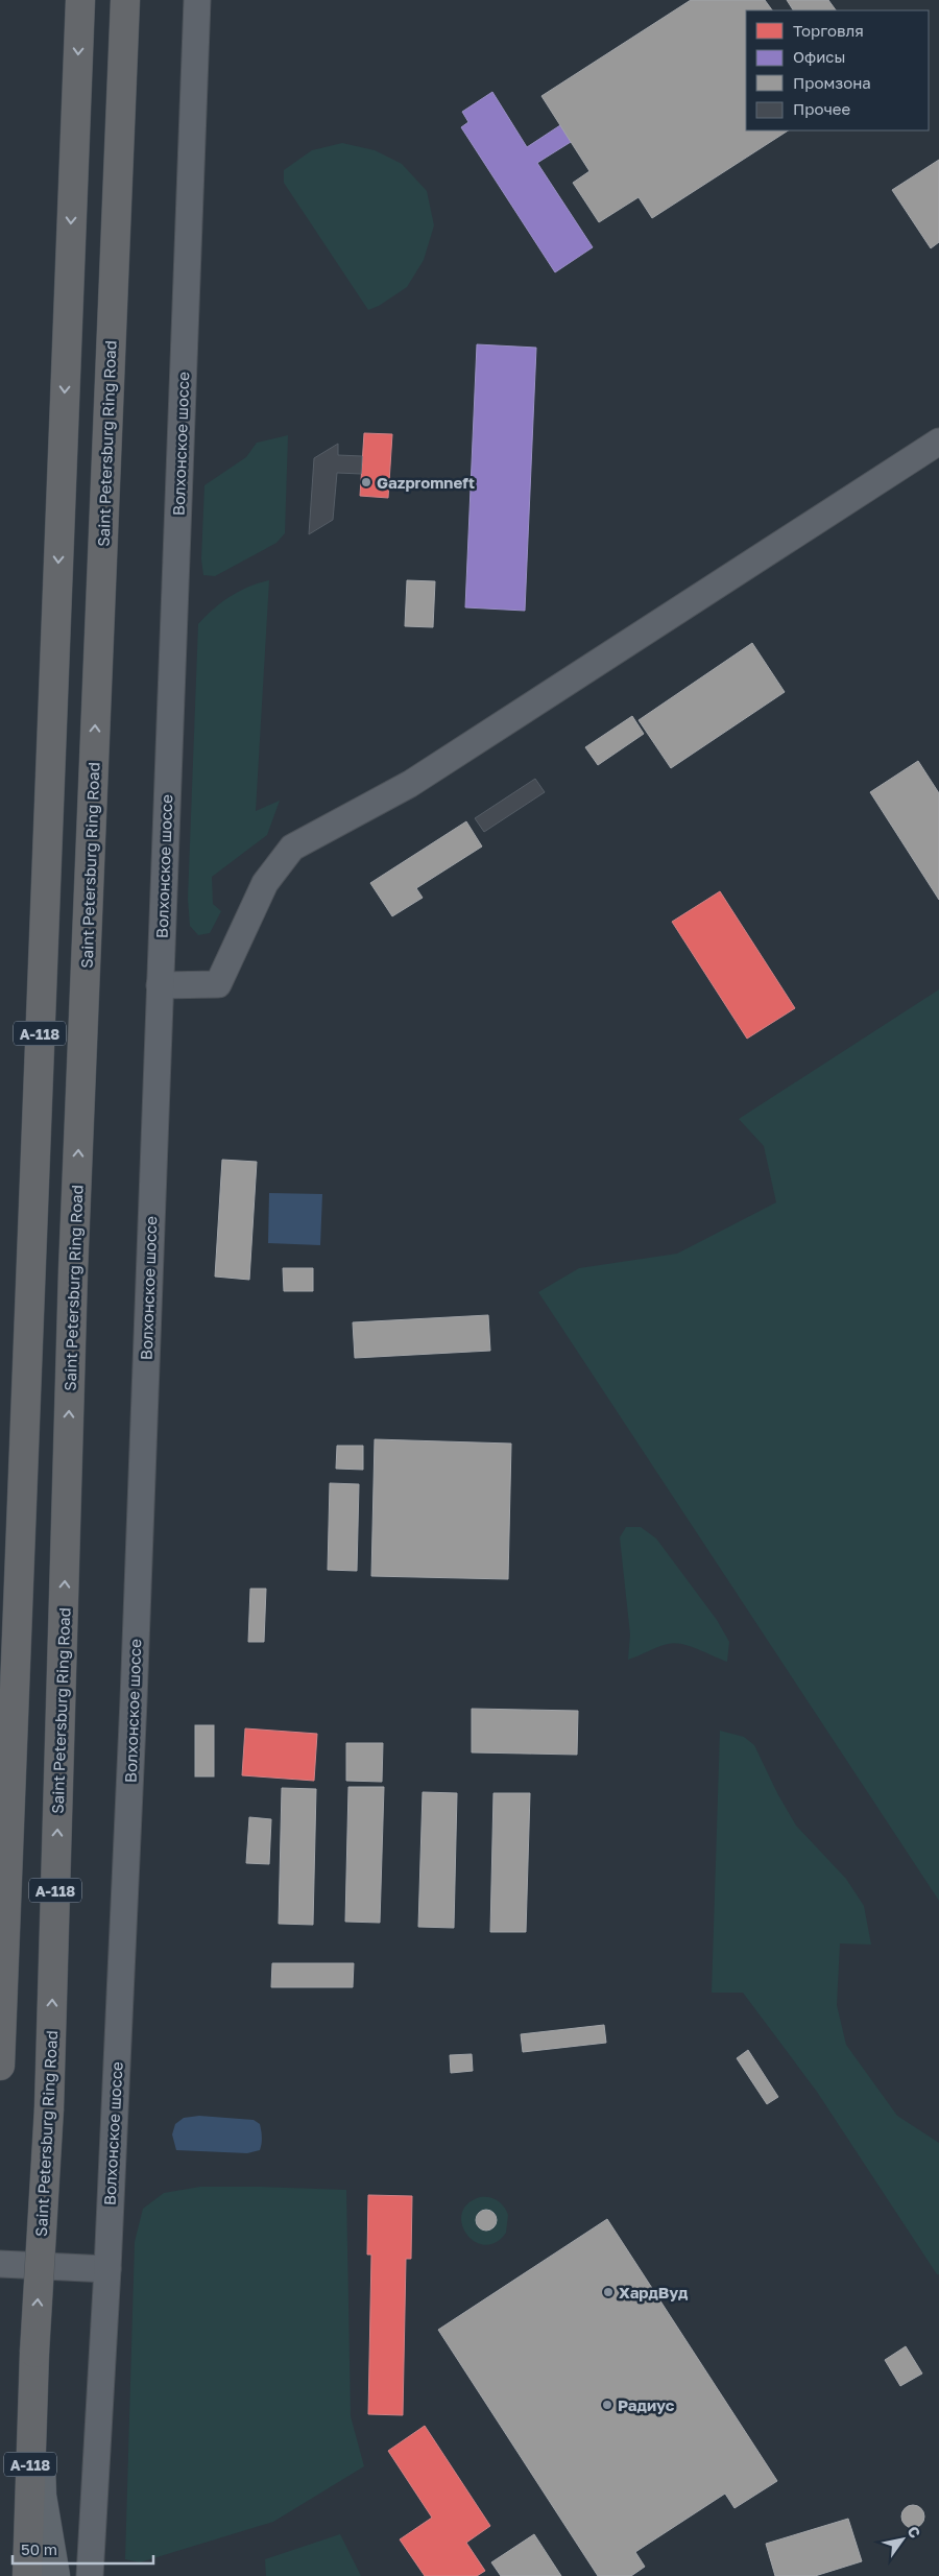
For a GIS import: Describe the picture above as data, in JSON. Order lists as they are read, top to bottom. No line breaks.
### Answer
{"streets":{"highway":["Saint Petersburg Ring Road","А-118"],"street":["Волхонское шоссе"]},"places":["Gazpromneft","ХардВуд","Радиус"],"legend":["Торговля","Офисы","Промзона","Прочее"],"scale_bar":"50 m","north":"top right"}
